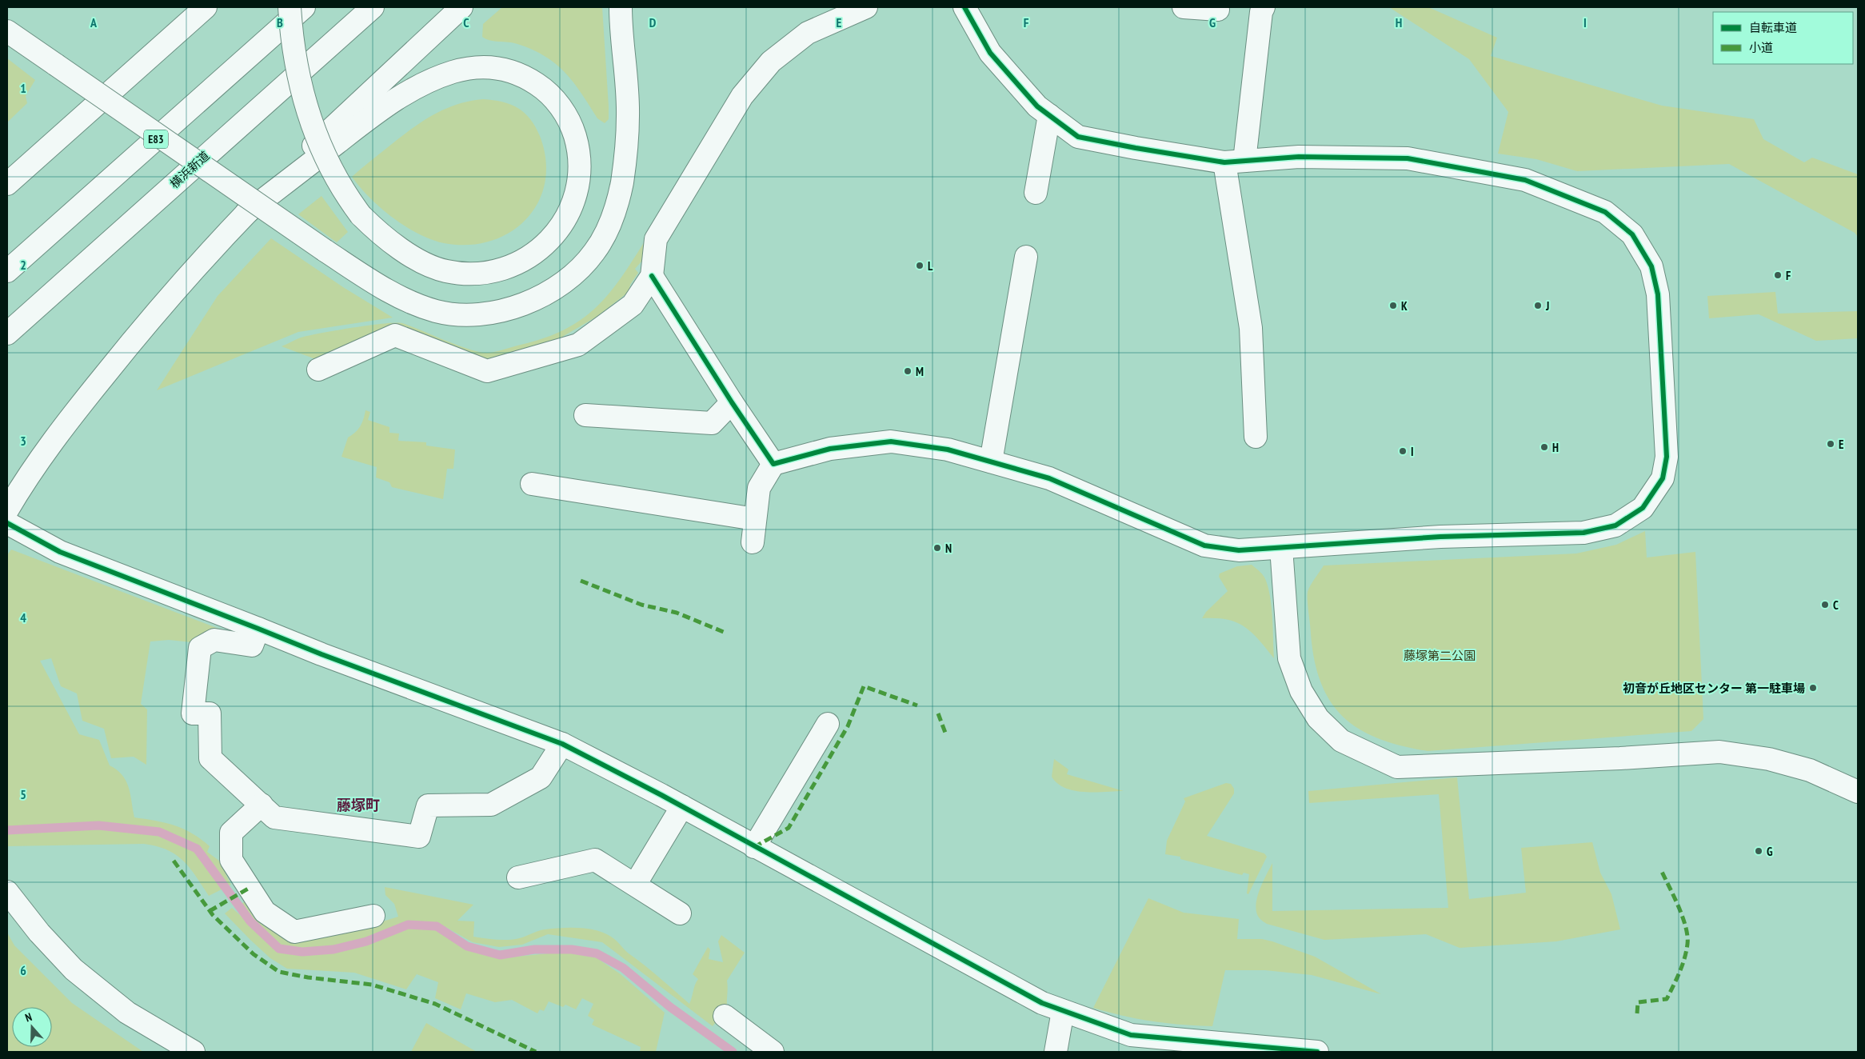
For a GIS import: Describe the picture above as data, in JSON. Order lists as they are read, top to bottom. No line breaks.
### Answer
{"streets":{"main road":["E83","横浜新道"]},"districts":["藤塚町"],"parks":["藤塚第二公園"],"places":["L","F","K","J","M","E","H","I","N","C","初音が丘地区センター 第一駐車場","G"],"legend":["自転車道","小道"],"north":"top","grid":{"columns":["A","B","C","D","E","F","G","H","I"],"rows":["1","2","3","4","5","6"]}}
